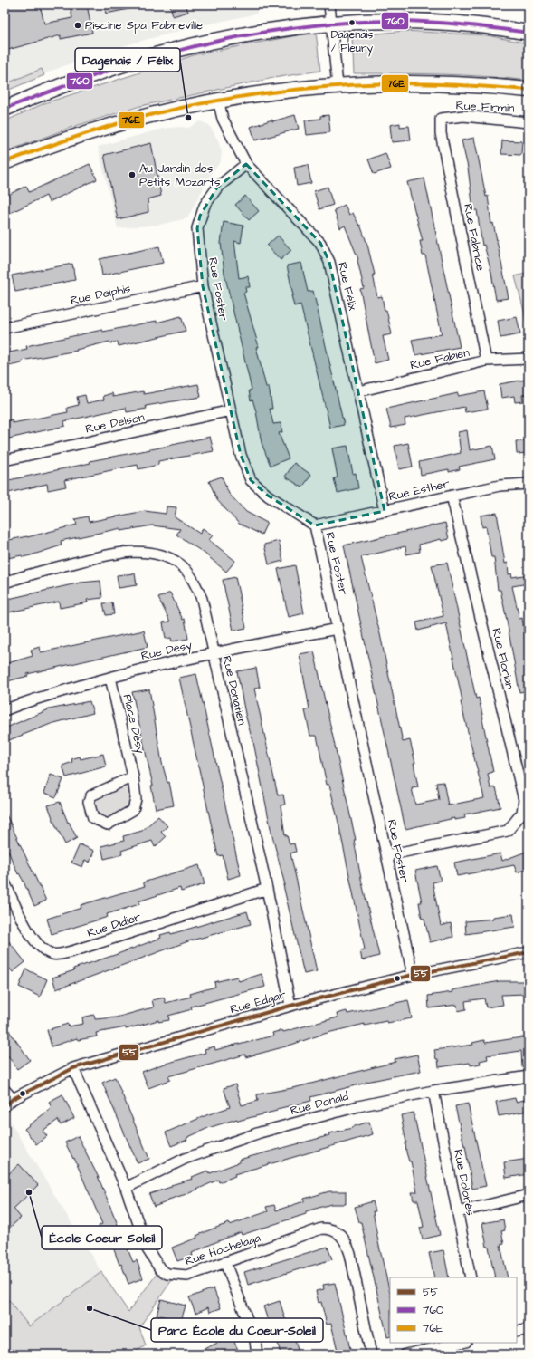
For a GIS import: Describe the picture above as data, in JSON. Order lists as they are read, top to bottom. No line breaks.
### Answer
{"streets":{"street":["Rue Firmin","Rue Fabrice","Rue Félix","Rue Foster","Rue Delphis","Rue Fabien","Rue Delson","Rue Esther","Rue Désy","Rue Florian","Rue Donatien","Place Désy","Rue Didier","Rue Edgar","Rue Donald","Rue Dolorès","Rue Hochelaga"]},"crossings":[["Rue Firmin","Rue Fabrice"],["Rue Fabrice","Rue Fabien"],["Rue Félix","Rue Foster"],["Rue Félix","Rue Fabien"],["Rue Félix","Rue Esther"],["Rue Foster","Rue Delphis"],["Rue Foster","Rue Delson"],["Rue Foster","Rue Esther"],["Rue Foster","Rue Désy"],["Rue Foster","Rue Florian"],["Rue Foster","Rue Edgar"],["Rue Esther","Rue Florian"],["Rue Désy","Rue Donatien"],["Rue Désy","Place Désy"],["Rue Donatien","Rue Didier"],["Rue Donatien","Rue Edgar"],["Rue Edgar","Rue Hochelaga"],["Rue Donald","Rue Dolorès"],["Rue Donald","Rue Hochelaga"]],"places":["Dagenais / Fleury","Piscine Spa Fabreville","Dagenais / Félix","Au Jardin des Petits Mozarts","École Coeur Soleil","Parc École du Coeur-Soleil"],"lines":["transit line 76O","transit line 76E","transit line 55"],"legend":["55","76O","76E"]}
